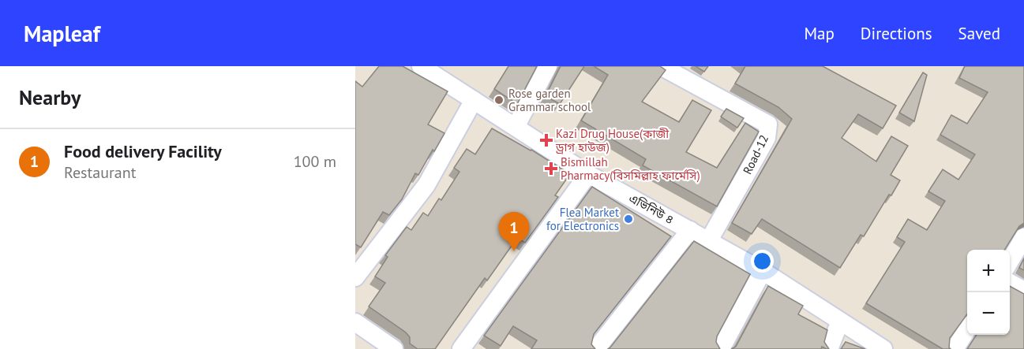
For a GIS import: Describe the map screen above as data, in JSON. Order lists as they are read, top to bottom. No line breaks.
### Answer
{"streets":{"street":["Road-12","এভিনিউ ৪"]},"crossings":[["Road-12","এভিনিউ ৪"]],"places":{"other":["Rose garden Grammar school","Flea Market for Electronics"],"health":["Kazi Drug House(কাজী ড্রাগ হাউজ)","Bismillah Pharmacy(বিসমিল্লাহ ফার্মেসি)"]},"page":{"header":"Mapleaf","nav":["Map","Directions","Saved"],"heading":"Nearby","list":[{"mark":"1","name":"Food delivery Facility","note":"Restaurant","value":"100 m"}],"pins":"1","map_buttons":["+","−"]}}
